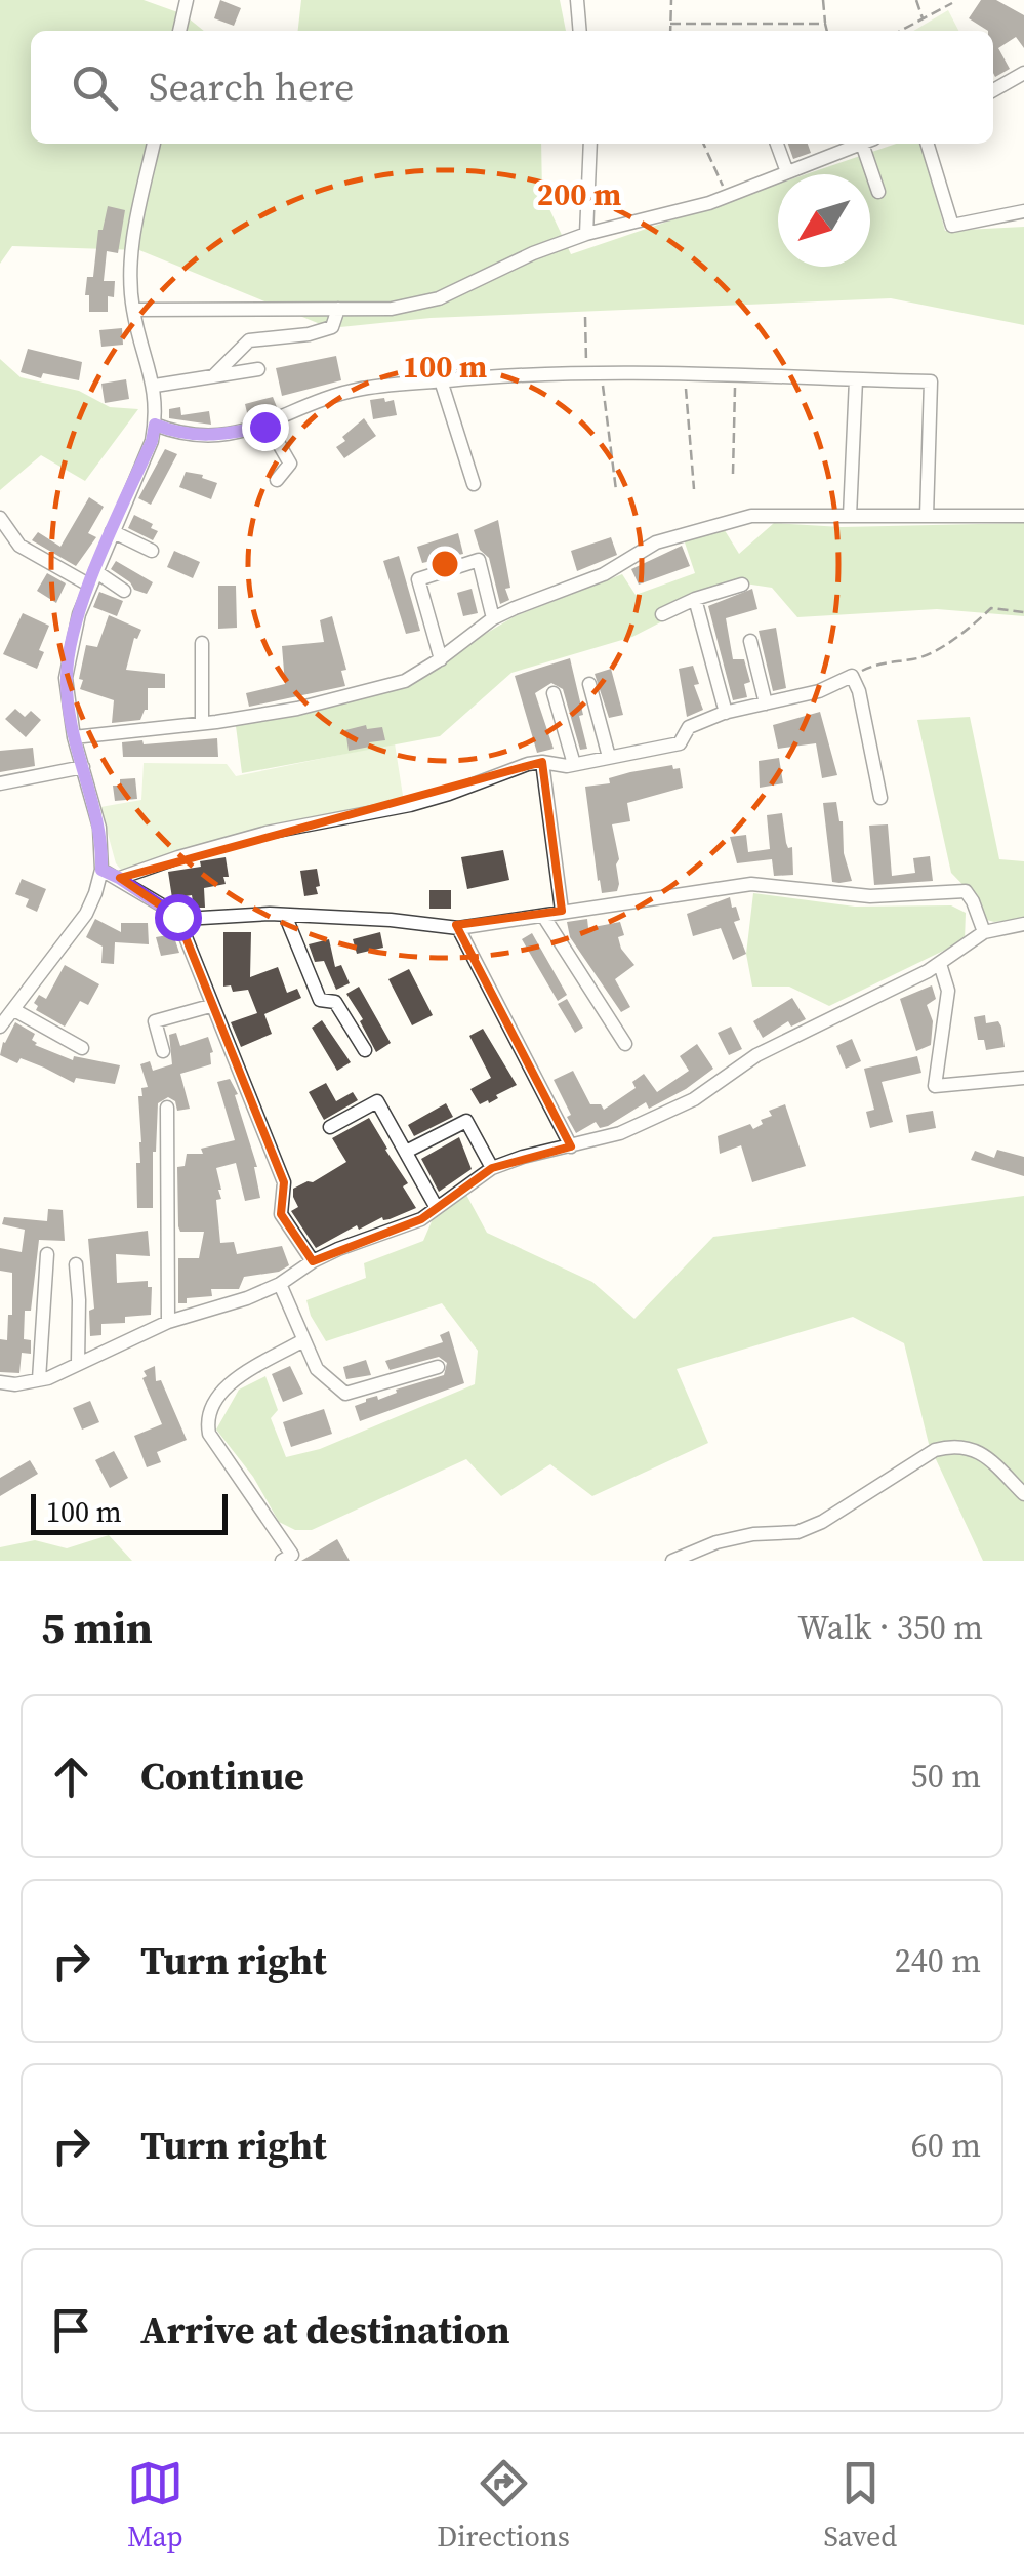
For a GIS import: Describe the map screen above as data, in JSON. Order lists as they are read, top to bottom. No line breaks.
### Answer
{"scale_bar":"100 m","north":"bottom left","page":{"search":"Search here","scale":"100 m","heading":["5 min","Walk · 350 m"],"list":[["Continue","50 m"],["Turn right","240 m"],["Turn right","60 m"],"Arrive at destination"],"nav":["Map","Directions","Saved"]},"rings":["200 m","100 m"]}
